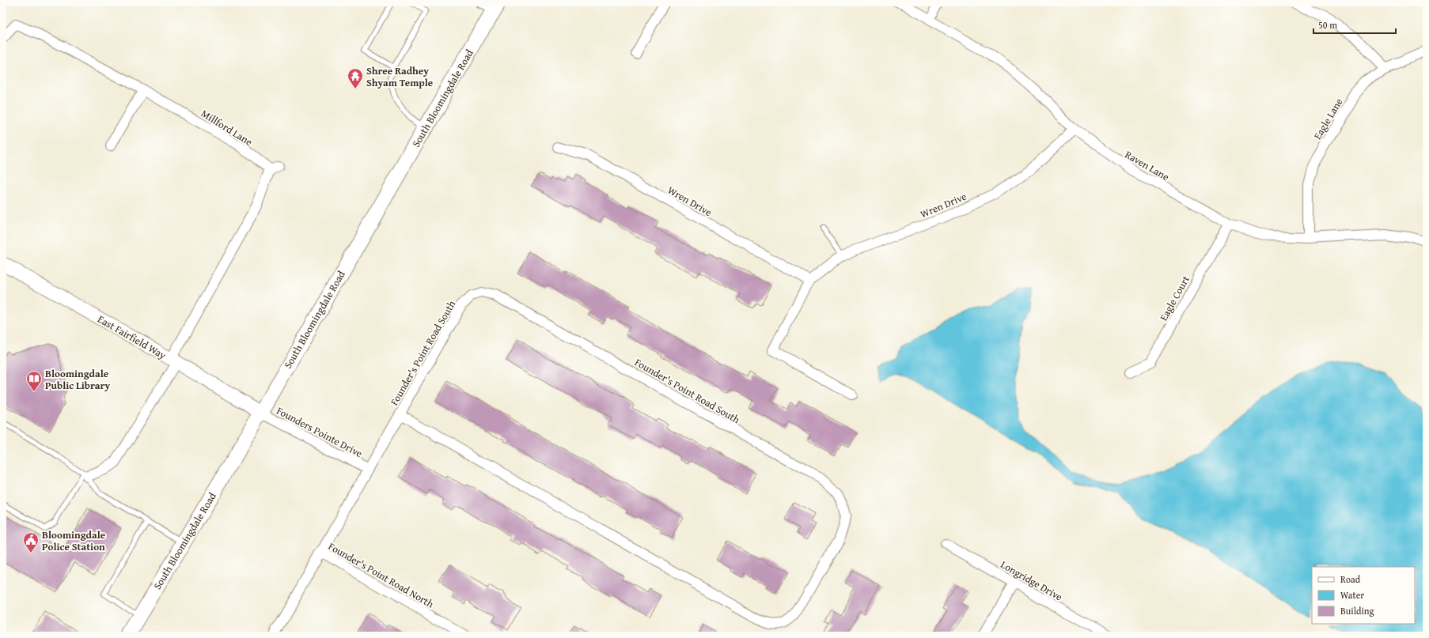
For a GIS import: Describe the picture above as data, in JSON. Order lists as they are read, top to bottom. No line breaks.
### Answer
{"streets":{"main road":["South Bloomingdale Road"],"street":["Eagle Lane","Millford Lane","Raven Lane","Wren Drive","Eagle Court","East Fairfield Way","Founder's Point Road South","Founders Pointe Drive","Founder's Point Road North","Longridge Drive"]},"crossings":[["South Bloomingdale Road","East Fairfield Way"],["South Bloomingdale Road","Founders Pointe Drive"],["Eagle Lane","Raven Lane"],["Millford Lane","East Fairfield Way"],["Raven Lane","Wren Drive"],["Raven Lane","Eagle Court"],["East Fairfield Way","Founders Pointe Drive"],["Founder's Point Road South","Founders Pointe Drive"],["Founders Pointe Drive","Founder's Point Road North"]],"places":{"temple":["Shree Radhey Shyam Temple"],"library":["Bloomingdale Public Library"],"public building":["Bloomingdale Police Station"]},"legend":["Road","Water","Building"],"scale_bar":"50 m"}
